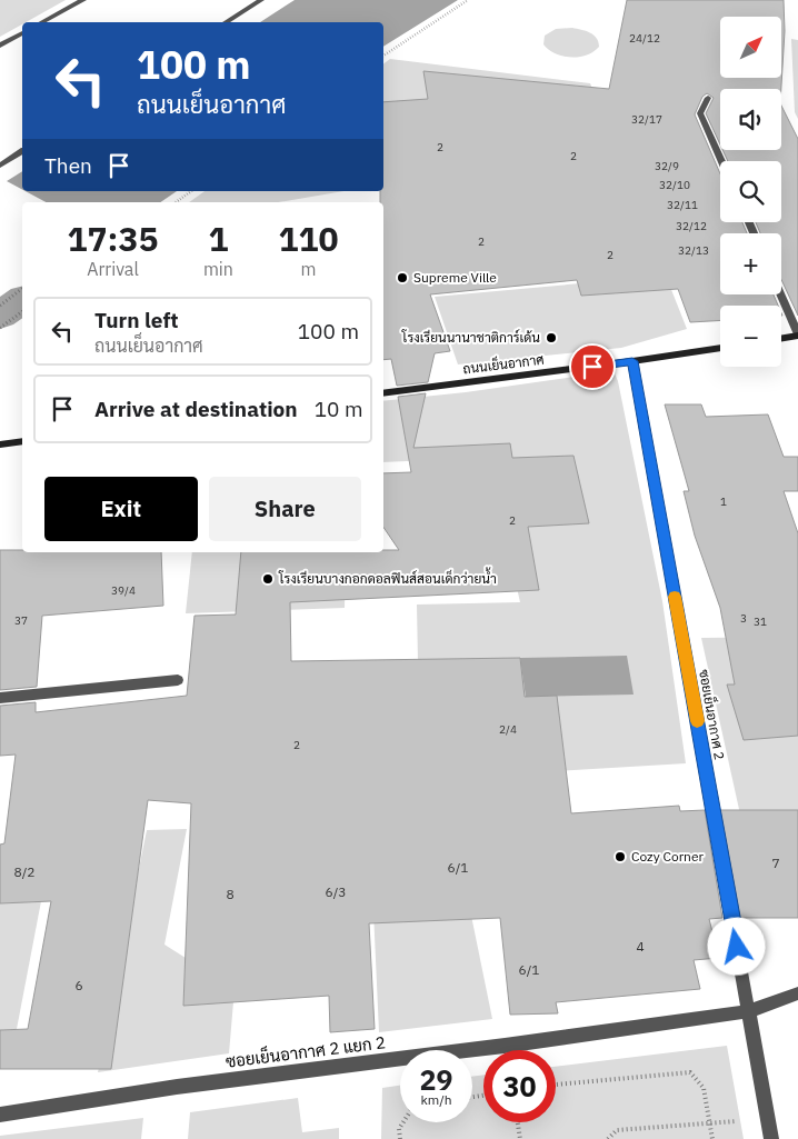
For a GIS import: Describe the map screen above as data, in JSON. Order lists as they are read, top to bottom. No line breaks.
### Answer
{"streets":{"street":["ถนนเย็นอากาศ","ซอยเย็นอากาศ 2","ซอยเย็นอากาศ 2 แยก 2"]},"crossings":[["ถนนเย็นอากาศ","ซอยเย็นอากาศ 2"],["ซอยเย็นอากาศ 2","ซอยเย็นอากาศ 2 แยก 2"]],"places":["Supreme Ville","โรงเรียนนานาชาติการ์เด้น","โรงเรียนบางกอกดอลฟินส์สอนเด็กว่ายน้ำ","Cozy Corner"],"house_numbers":["24/12","32/17","2","2","32/9","32/10","32/11","32/12","2","32/13","2","1","2","39/4","3","37","31","2/4","2","7","6/1","8/2","6/3","8","4","6/1","6"],"north":"top right","page":{"map_buttons":["+","−"],"turn":["100 m","ถนนเย็นอากาศ"],"then":"Then","eta":["17:35","Arrival","1","min","110","m"],"list":[{"name":"Turn left","note":"ถนนเย็นอากาศ","value":"100 m"},{"name":"Arrive at destination","value":"10 m"}],"buttons":["Exit","Share"],"speed":"29 km/h","limit":"30"}}
